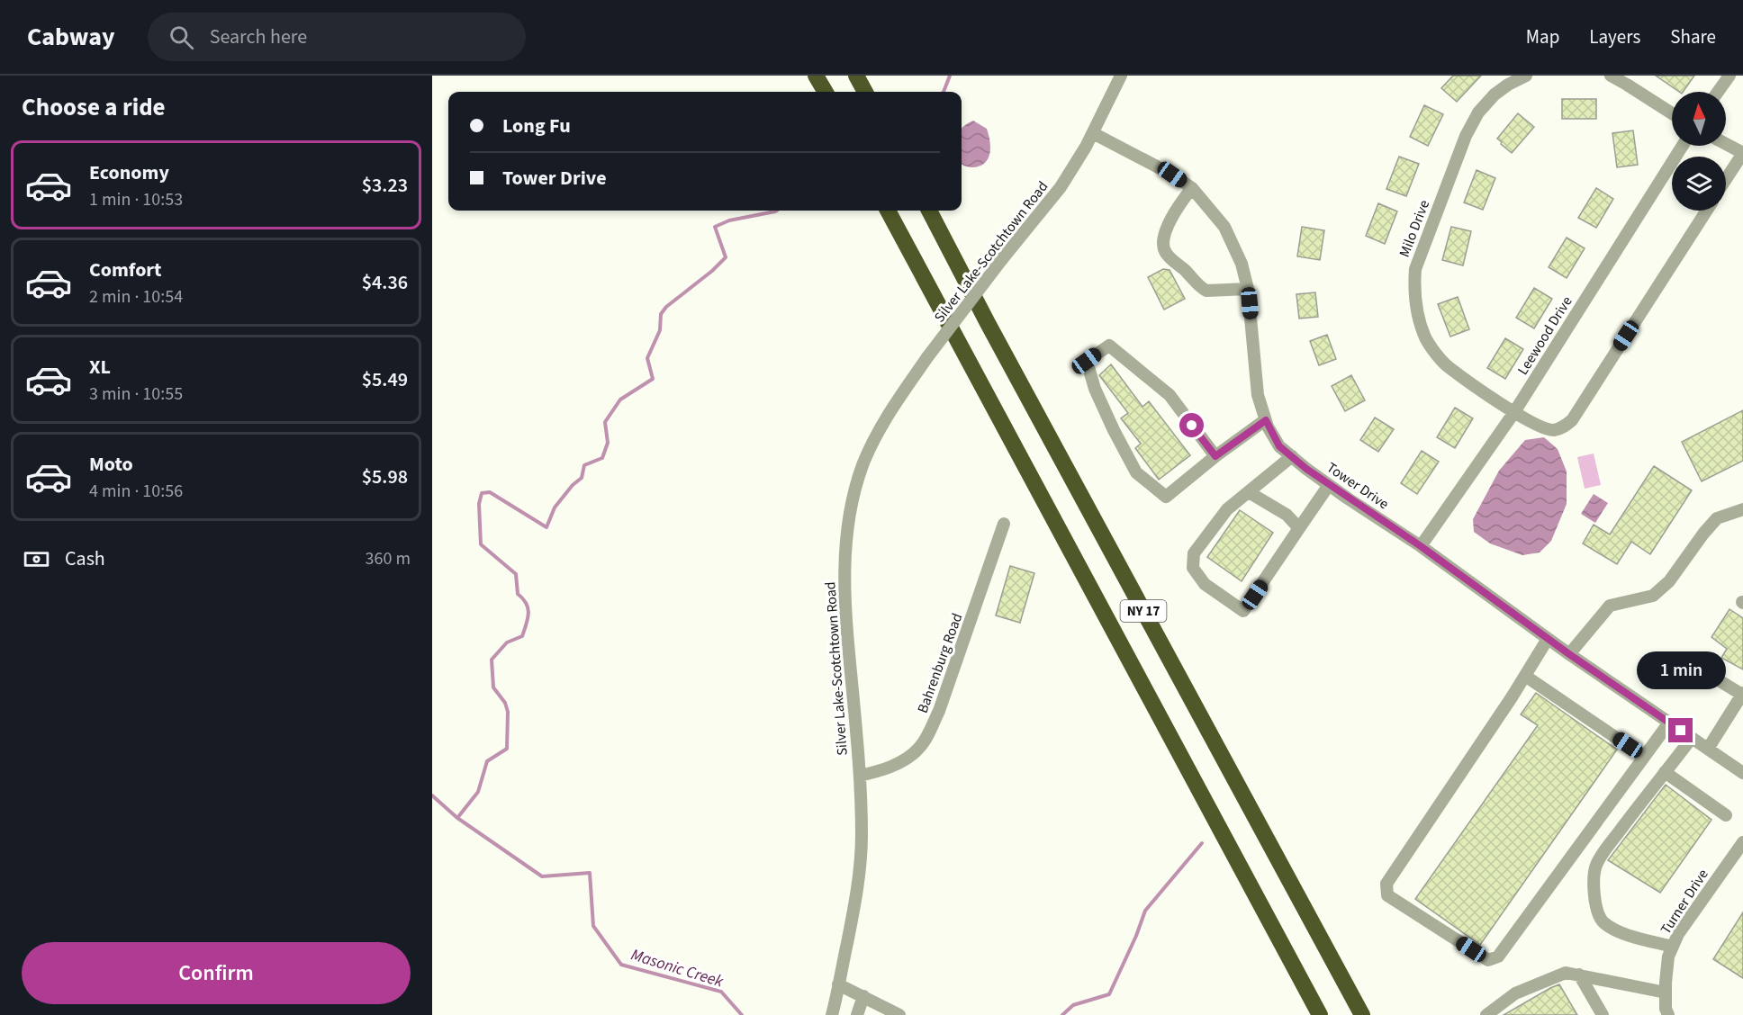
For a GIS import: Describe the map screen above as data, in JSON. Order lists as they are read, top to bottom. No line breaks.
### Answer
{"streets":{"highway":["NY 17"],"street":["Milo Drive","Silver Lake-Scotchtown Road","Leewood Drive","Tower Drive","Bahrenburg Road","Turner Drive"]},"crossings":[["Milo Drive","Leewood Drive"],["Silver Lake-Scotchtown Road","Tower Drive"],["Silver Lake-Scotchtown Road","Bahrenburg Road"],["Leewood Drive","Tower Drive"]],"water":["Masonic Creek"],"north":"top","page":{"header":"Cabway","search":"Search here","nav":["Map","Layers","Share"],"heading":"Choose a ride","banner":["Long Fu","Tower Drive"],"list":[{"name":"Economy","note":"1 min · 10:53","value":"$3.23"},{"name":"Comfort","note":"2 min · 10:54","value":"$4.36"},{"name":"XL","note":"3 min · 10:55","value":"$5.49"},{"name":"Moto","note":"4 min · 10:56","value":"$5.98"}],"pay":["Cash","360 m"],"bubble":"1 min","buttons":"Confirm"}}
